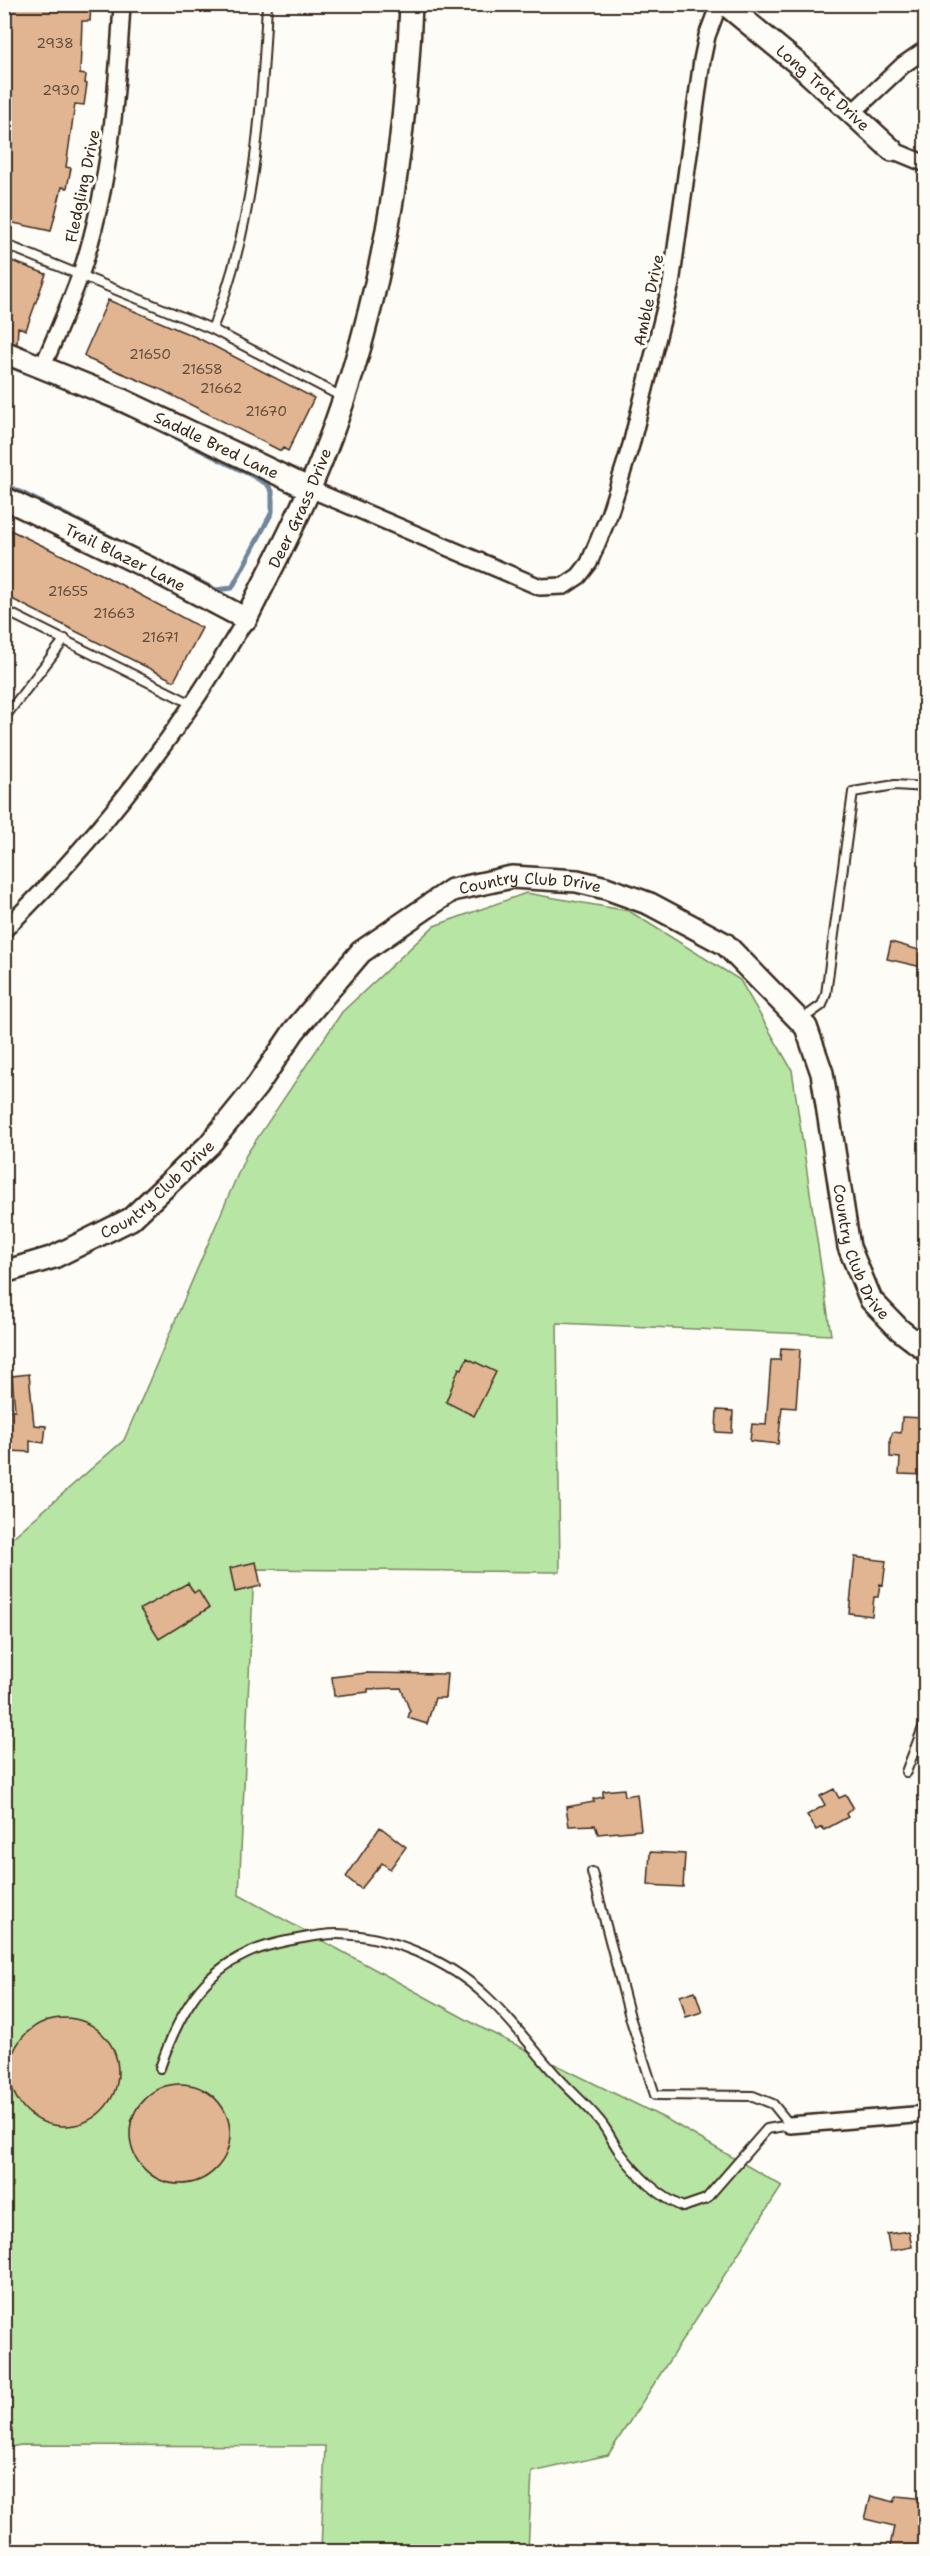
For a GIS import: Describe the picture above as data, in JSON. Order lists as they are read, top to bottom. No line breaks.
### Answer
{"streets":{"street":["Long Trot Drive","Fledgling Drive","Amble Drive","Saddle Bred Lane","Deer Grass Drive","Trail Blazer Lane","Country Club Drive"]},"crossings":[["Fledgling Drive","Saddle Bred Lane"],["Amble Drive","Saddle Bred Lane"],["Saddle Bred Lane","Deer Grass Drive"],["Deer Grass Drive","Trail Blazer Lane"]],"house_numbers":["2938","2930","21650","21658","21662","21670","21655","21663","21671"]}
